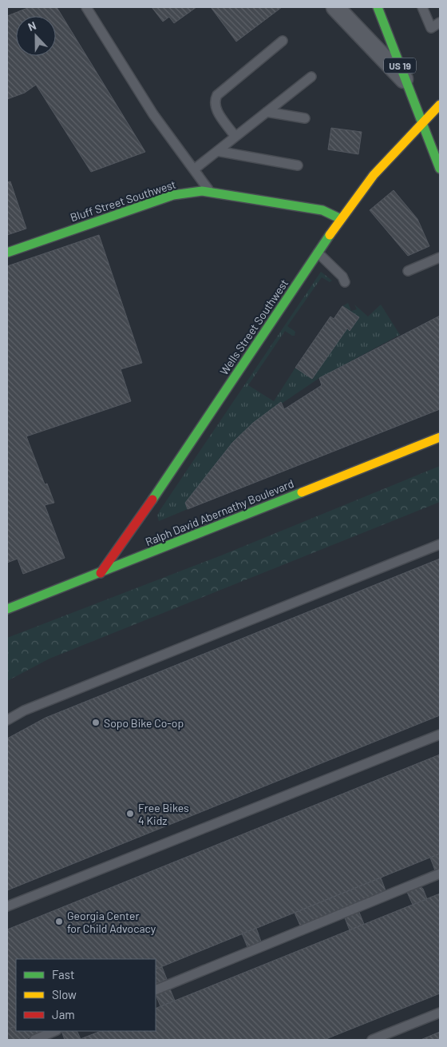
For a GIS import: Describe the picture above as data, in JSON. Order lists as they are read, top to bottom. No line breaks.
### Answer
{"streets":{"street":["US 19","Bluff Street Southwest","Wells Street Southwest","Ralph David Abernathy Boulevard"]},"crossings":[["US 19","Wells Street Southwest"],["Bluff Street Southwest","Wells Street Southwest"],["Wells Street Southwest","Ralph David Abernathy Boulevard"]],"places":["Sopo Bike Co-op","Free Bikes 4 Kidz","Georgia Center for Child Advocacy"],"legend":["Fast","Slow","Jam"],"north":"top"}
